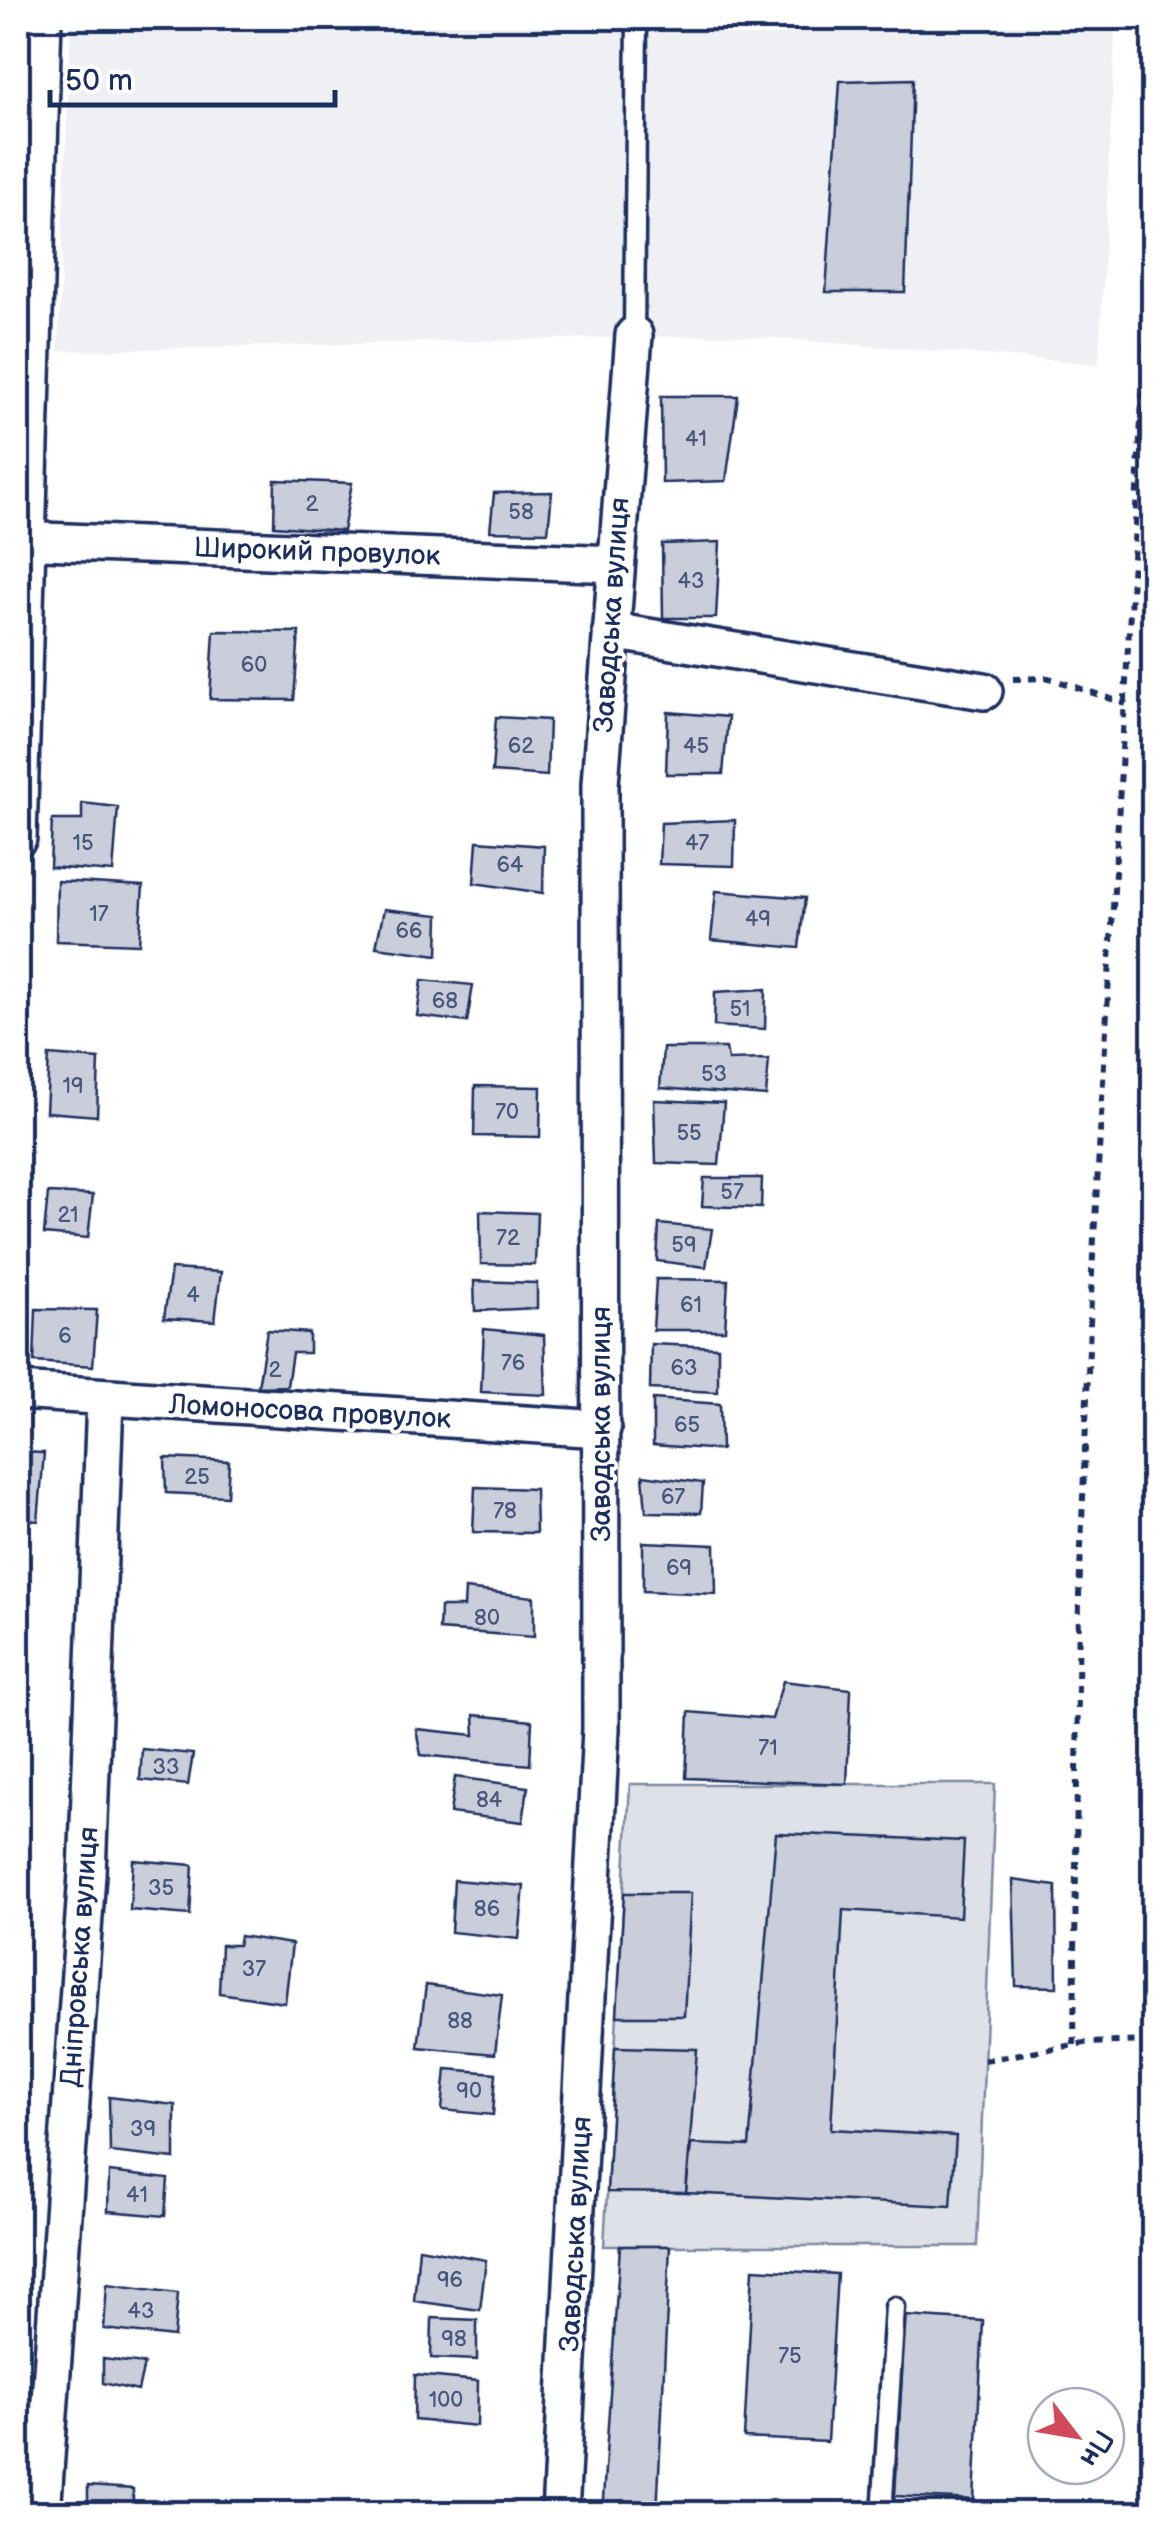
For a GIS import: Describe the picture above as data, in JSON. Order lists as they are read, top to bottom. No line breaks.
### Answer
{"streets":{"street":["Широкий провулок","Заводська вулиця","Ломоносова провулок","Дніпровська вулиця"]},"crossings":[["Широкий провулок","Заводська вулиця"],["Заводська вулиця","Ломоносова провулок"],["Ломоносова провулок","Дніпровська вулиця"]],"house_numbers":["41","2","58","43","60","62","45","15","47","64","17","49","66","68","51","53","19","70","55","57","21","72","59","4","61","6","76","63","2","65","25","67","78","69","80","71","33","84","35","86","37","88","90","39","41","96","43","98","75","100"],"scale_bar":"50 m","north":"bottom right"}
